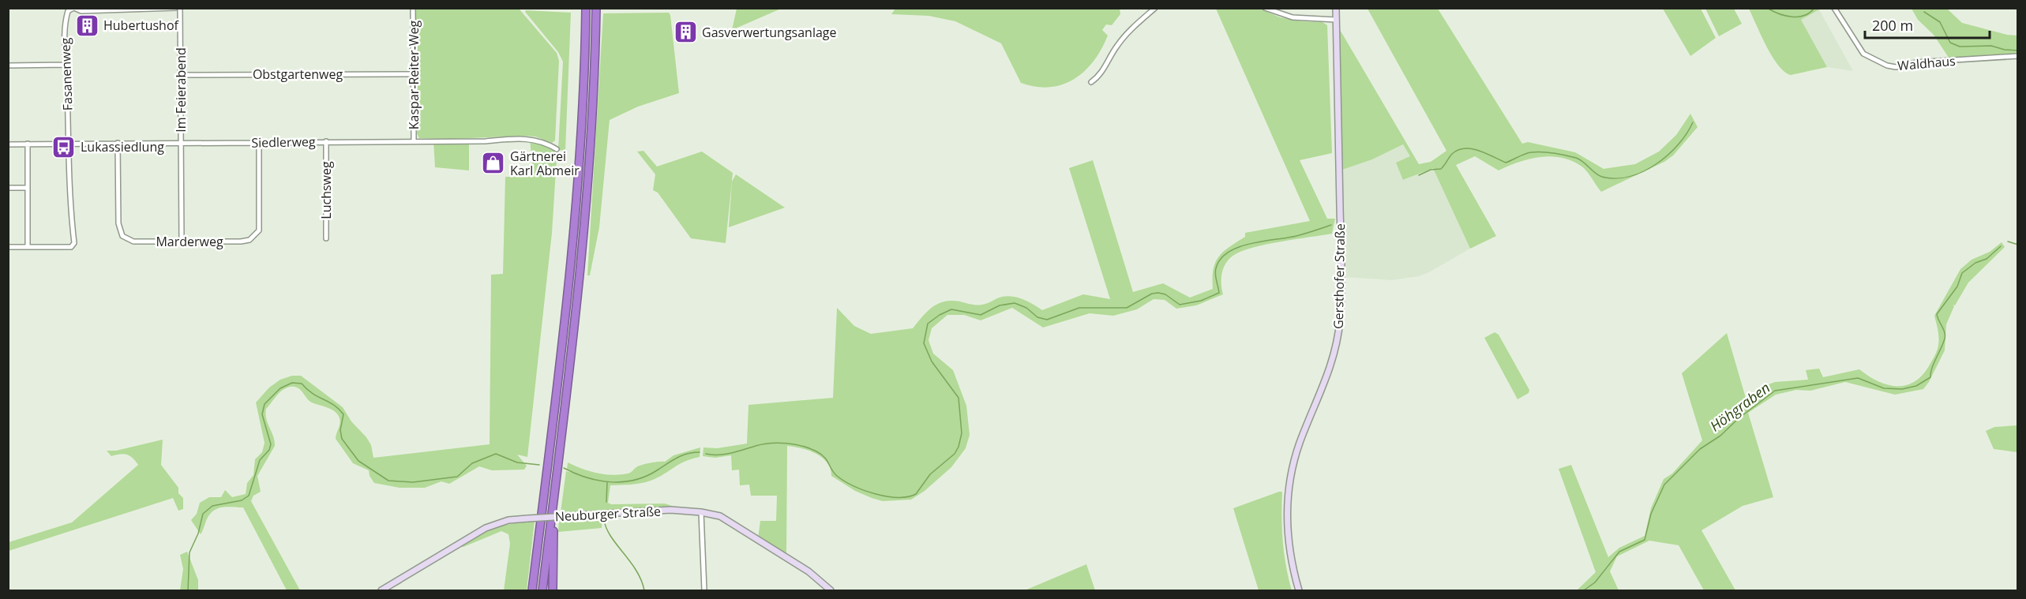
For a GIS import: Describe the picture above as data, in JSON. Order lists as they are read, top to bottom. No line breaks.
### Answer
{"streets":{"main road":["Gersthofer Straße","Neuburger Straße"],"street":["Waldhaus","Fasanenweg","Obstgartenweg","Kaspar-Reiter-Weg","Im Feierabend","Siedlerweg","Luchsweg","Marderweg"]},"crossings":[["Fasanenweg","Siedlerweg"],["Obstgartenweg","Kaspar-Reiter-Weg"],["Obstgartenweg","Im Feierabend"],["Kaspar-Reiter-Weg","Siedlerweg"],["Im Feierabend","Siedlerweg"],["Im Feierabend","Marderweg"],["Siedlerweg","Luchsweg"],["Siedlerweg","Marderweg"]],"water":["Höhgraben"],"places":{"building":["Hubertushof","Gasverwertungsanlage"],"bus stop":["Lukassiedlung"],"shop":["Gärtnerei Karl Abmeir"]},"scale_bar":"200 m"}
